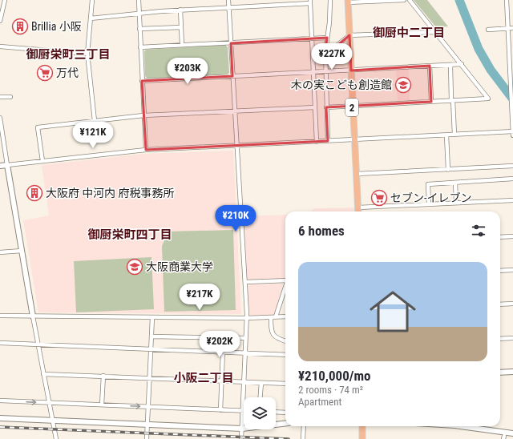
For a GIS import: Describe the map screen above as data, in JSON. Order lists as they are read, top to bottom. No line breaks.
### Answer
{"streets":{"main road":["2"]},"districts":["御厨中二丁目","御厨栄町三丁目","御厨栄町四丁目","小阪二丁目"],"places":{"building":["Brillia 小阪","大阪府 中河内 府税事務所"],"supermarket":["万代","セブン-イレブン"],"school or university":["木の実こども創造館","大阪商業大学"]},"page":{"price":["¥227K","¥203K","¥121K","¥210K","¥217K","¥202K"],"heading":"6 homes","list":[{"name":"¥210,000/mo","note":"2 rooms · 74 m² · Apartment"}]}}
